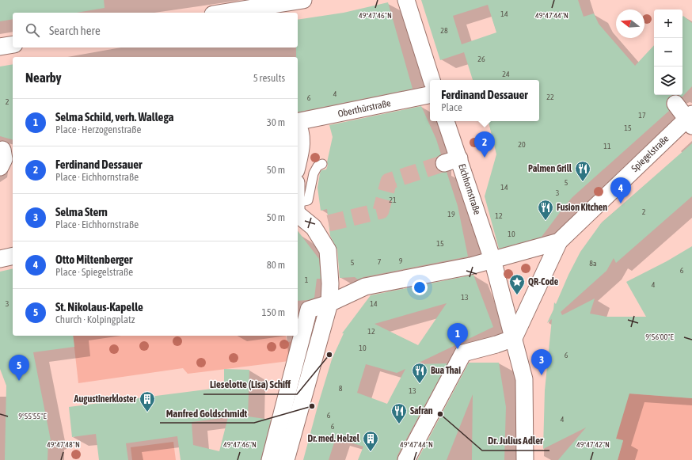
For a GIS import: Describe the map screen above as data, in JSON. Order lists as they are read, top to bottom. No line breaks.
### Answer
{"streets":{"street":["Oberthürstraße","Spiegelstraße","Eichhornstraße"]},"places":{"restaurant":["Palmen Grill","Fusion Kitchen","Bua Thai","Safran"],"place":["QR-Code"],"other":["Lieselotte (Lisa) Schiff","Manfred Goldschmidt","Dr. Julius Adler"],"building":["Augustinerkloster","Dr. med. Helzel"]},"house_numbers":["14","28","26","24","4","22","6","2","17","15","20","11","5","14","3","21","2","19","12","10","15","9","7","5","8a","6","1","4","13","3","14","12","10","6","8","13","6","4","6"],"north":"left","page":{"map_buttons":["+","−"],"search":"Search here","heading":["Nearby","5 results"],"popup":["Ferdinand Dessauer","Place"],"list":[{"mark":"1","name":"Selma Schild, verh. Wallega","note":"Place · Herzogenstraße","value":"30 m"},{"mark":"2","name":"Ferdinand Dessauer","note":"Place · Eichhornstraße","value":"50 m"},{"mark":"3","name":"Selma Stern","note":"Place · Eichhornstraße","value":"50 m"},{"mark":"4","name":"Otto Miltenberger","note":"Place · Spiegelstraße","value":"80 m"},{"mark":"5","name":"St. Nikolaus-Kapelle","note":"Church · Kolpingplatz","value":"150 m"}],"pins":["2","4","1","3","5"]},"coordinates":["49°47'46\"N","49°47'44\"N","9°56'00\"E","9°55'55\"E","49°47'48\"N","49°47'42\"N"]}
